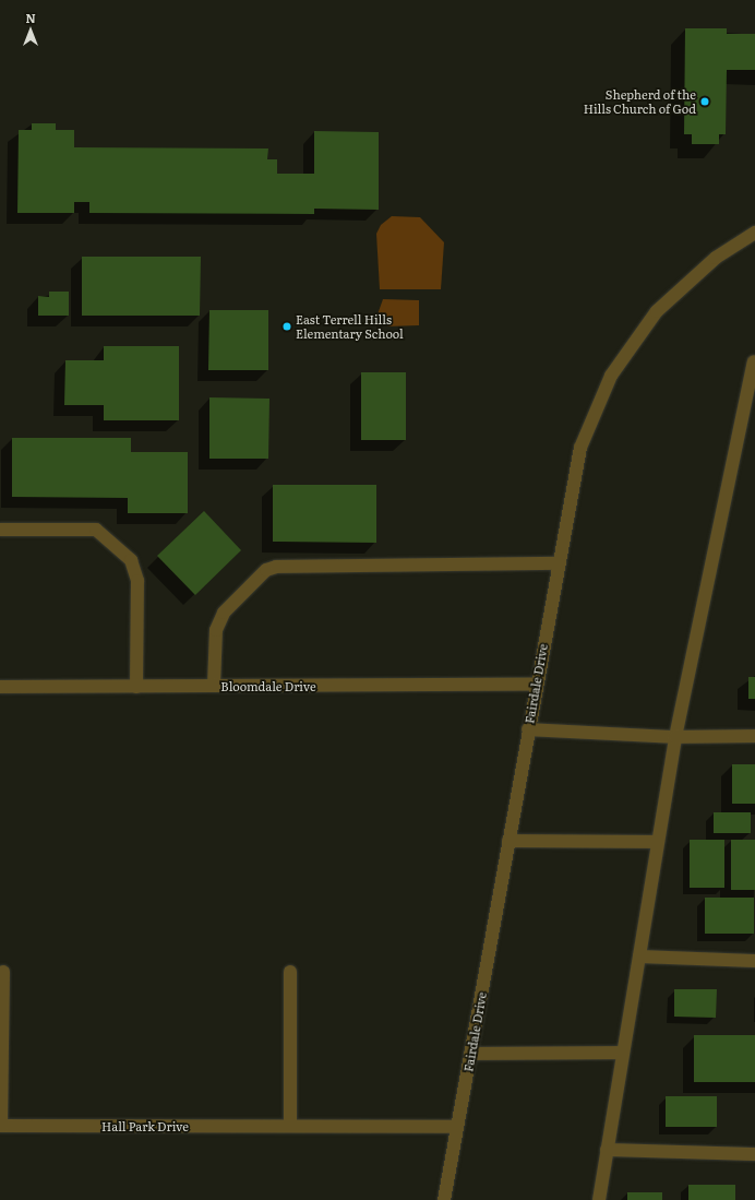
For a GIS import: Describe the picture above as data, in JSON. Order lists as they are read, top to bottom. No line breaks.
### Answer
{"streets":{"street":["Fairdale Drive","Bloomdale Drive","Hall Park Drive"]},"crossings":[["Fairdale Drive","Bloomdale Drive"],["Fairdale Drive","Hall Park Drive"]],"places":["Shepherd of the Hills Church of God","East Terrell Hills Elementary School"],"north":"top"}
